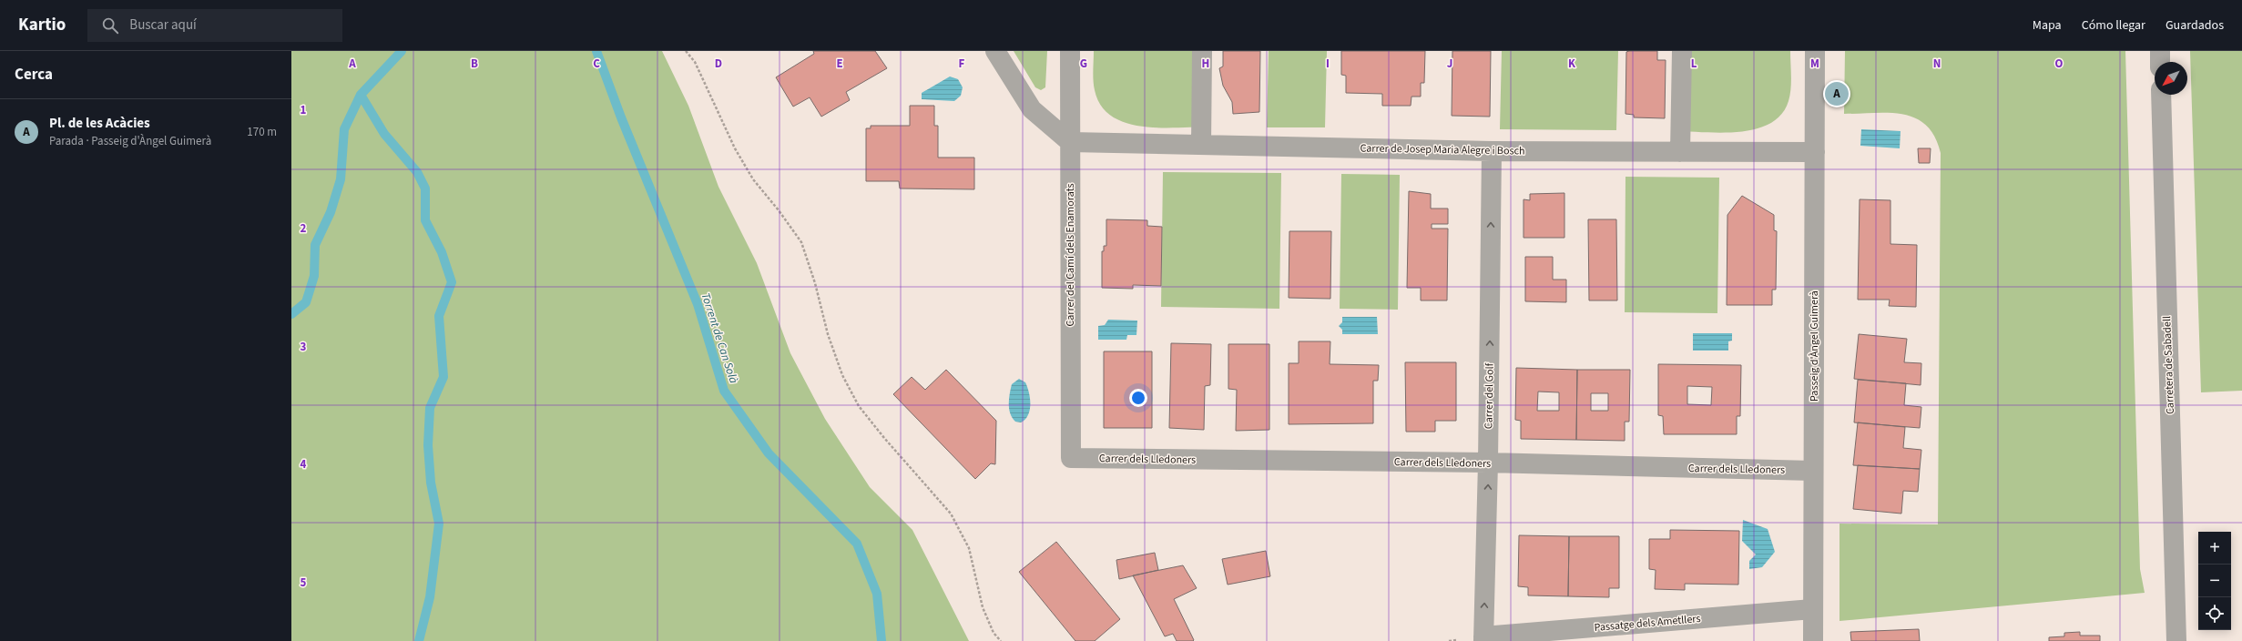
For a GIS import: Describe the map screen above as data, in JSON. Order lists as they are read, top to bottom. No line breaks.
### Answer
{"streets":{"street":["Carrer de Josep Maria Alegre i Bosch","Carrer del Camí dels Enamorats","Passeig d'Àngel Guimerà","Carretera de Sabadell","Carrer del Golf","Carrer dels Lledoners","Passatge dels Ametllers"]},"crossings":[["Carrer de Josep Maria Alegre i Bosch","Carrer del Camí dels Enamorats"],["Carrer de Josep Maria Alegre i Bosch","Passeig d'Àngel Guimerà"],["Carrer de Josep Maria Alegre i Bosch","Carrer del Golf"],["Carrer del Camí dels Enamorats","Carrer dels Lledoners"],["Passeig d'Àngel Guimerà","Carrer dels Lledoners"],["Passeig d'Àngel Guimerà","Passatge dels Ametllers"],["Carrer del Golf","Carrer dels Lledoners"],["Carrer del Golf","Passatge dels Ametllers"]],"one_way":["Carrer del Golf"],"water":["Torrent de Can Solà"],"north":"bottom left","page":{"header":"Kartio","search":"Buscar aquí","nav":["Mapa","Cómo llegar","Guardados"],"heading":"Cerca","pins":"A","list":[{"mark":"A","name":"Pl. de les Acàcies","note":"Parada · Passeig d'Àngel Guimerà","value":"170 m"}],"map_buttons":["+","−"]},"grid":{"columns":["A","B","C","D","E","F","G","H","I","J","K","L","M","N","O"],"rows":["1","2","3","4","5"]}}
